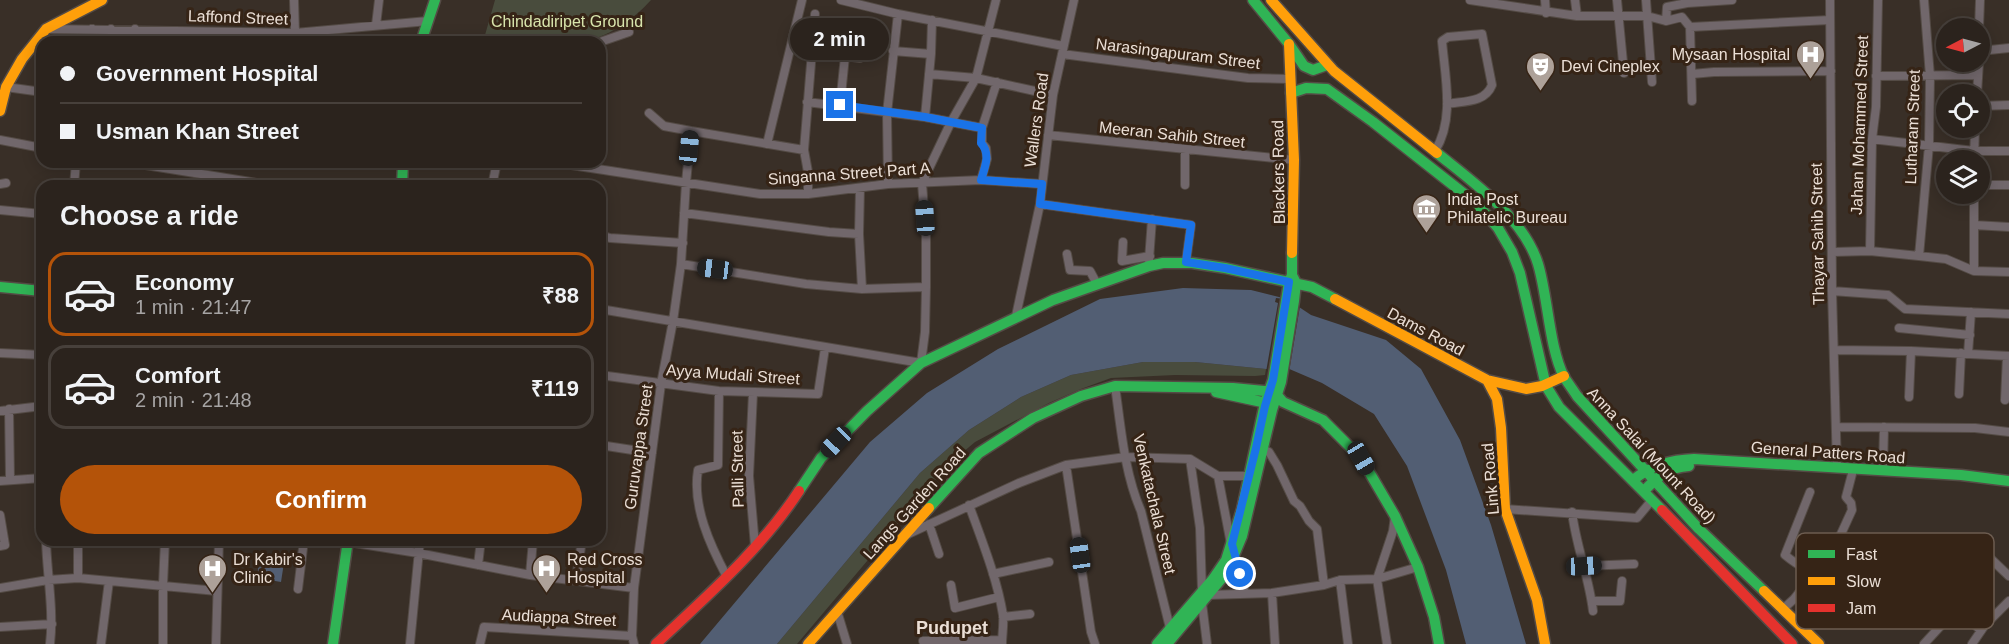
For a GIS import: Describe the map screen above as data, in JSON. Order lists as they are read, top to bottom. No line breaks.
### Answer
{"streets":{"main road":["Blackers Road","Dams Road","General Patters Road","Anna Salai (Mount Road)","Link Road","Langs Garden Road"],"street":["Laffond Street","Narasingapuram Street","Wallers Road","Jahan Mohammed Street","Lutharam Street","Meeran Sahib Street","Singanna Street Part A","Thayar Sahib Street","Ayya Mudali Street","Guruvappa Street","Palli Street","Venkatachala Street","Audiappa Street"]},"crossings":[["Narasingapuram Street","Wallers Road"],["Narasingapuram Street","Blackers Road"],["Wallers Road","Meeran Sahib Street"],["Wallers Road","Singanna Street Part A"],["Wallers Road","Dams Road"],["Meeran Sahib Street","Blackers Road"],["Blackers Road","Dams Road"],["Blackers Road","Langs Garden Road"],["Singanna Street Part A","Guruvappa Street"],["Thayar Sahib Street","General Patters Road"],["Dams Road","Anna Salai (Mount Road)"],["Dams Road","Palli Street"],["Dams Road","Link Road"],["Ayya Mudali Street","Guruvappa Street"],["Ayya Mudali Street","Palli Street"],["Guruvappa Street","Audiappa Street"],["General Patters Road","Anna Salai (Mount Road)"],["Langs Garden Road","Venkatachala Street"]],"districts":["Pudupet"],"parks":["Chindadiripet Ground"],"places":{"hospital":["Mysaan Hospital","Dr Kabir's Clinic","Red Cross Hospital"],"theatre":["Devi Cineplex"],"museum":["India Post Philatelic Bureau"]},"legend":["Fast","Slow","Jam"],"north":"left","page":{"bubble":"2 min","banner":["Government Hospital","Usman Khan Street"],"heading":"Choose a ride","list":[{"name":"Economy","note":"1 min · 21:47","value":"₹88"},{"name":"Comfort","note":"2 min · 21:48","value":"₹119"}],"buttons":"Confirm"}}
